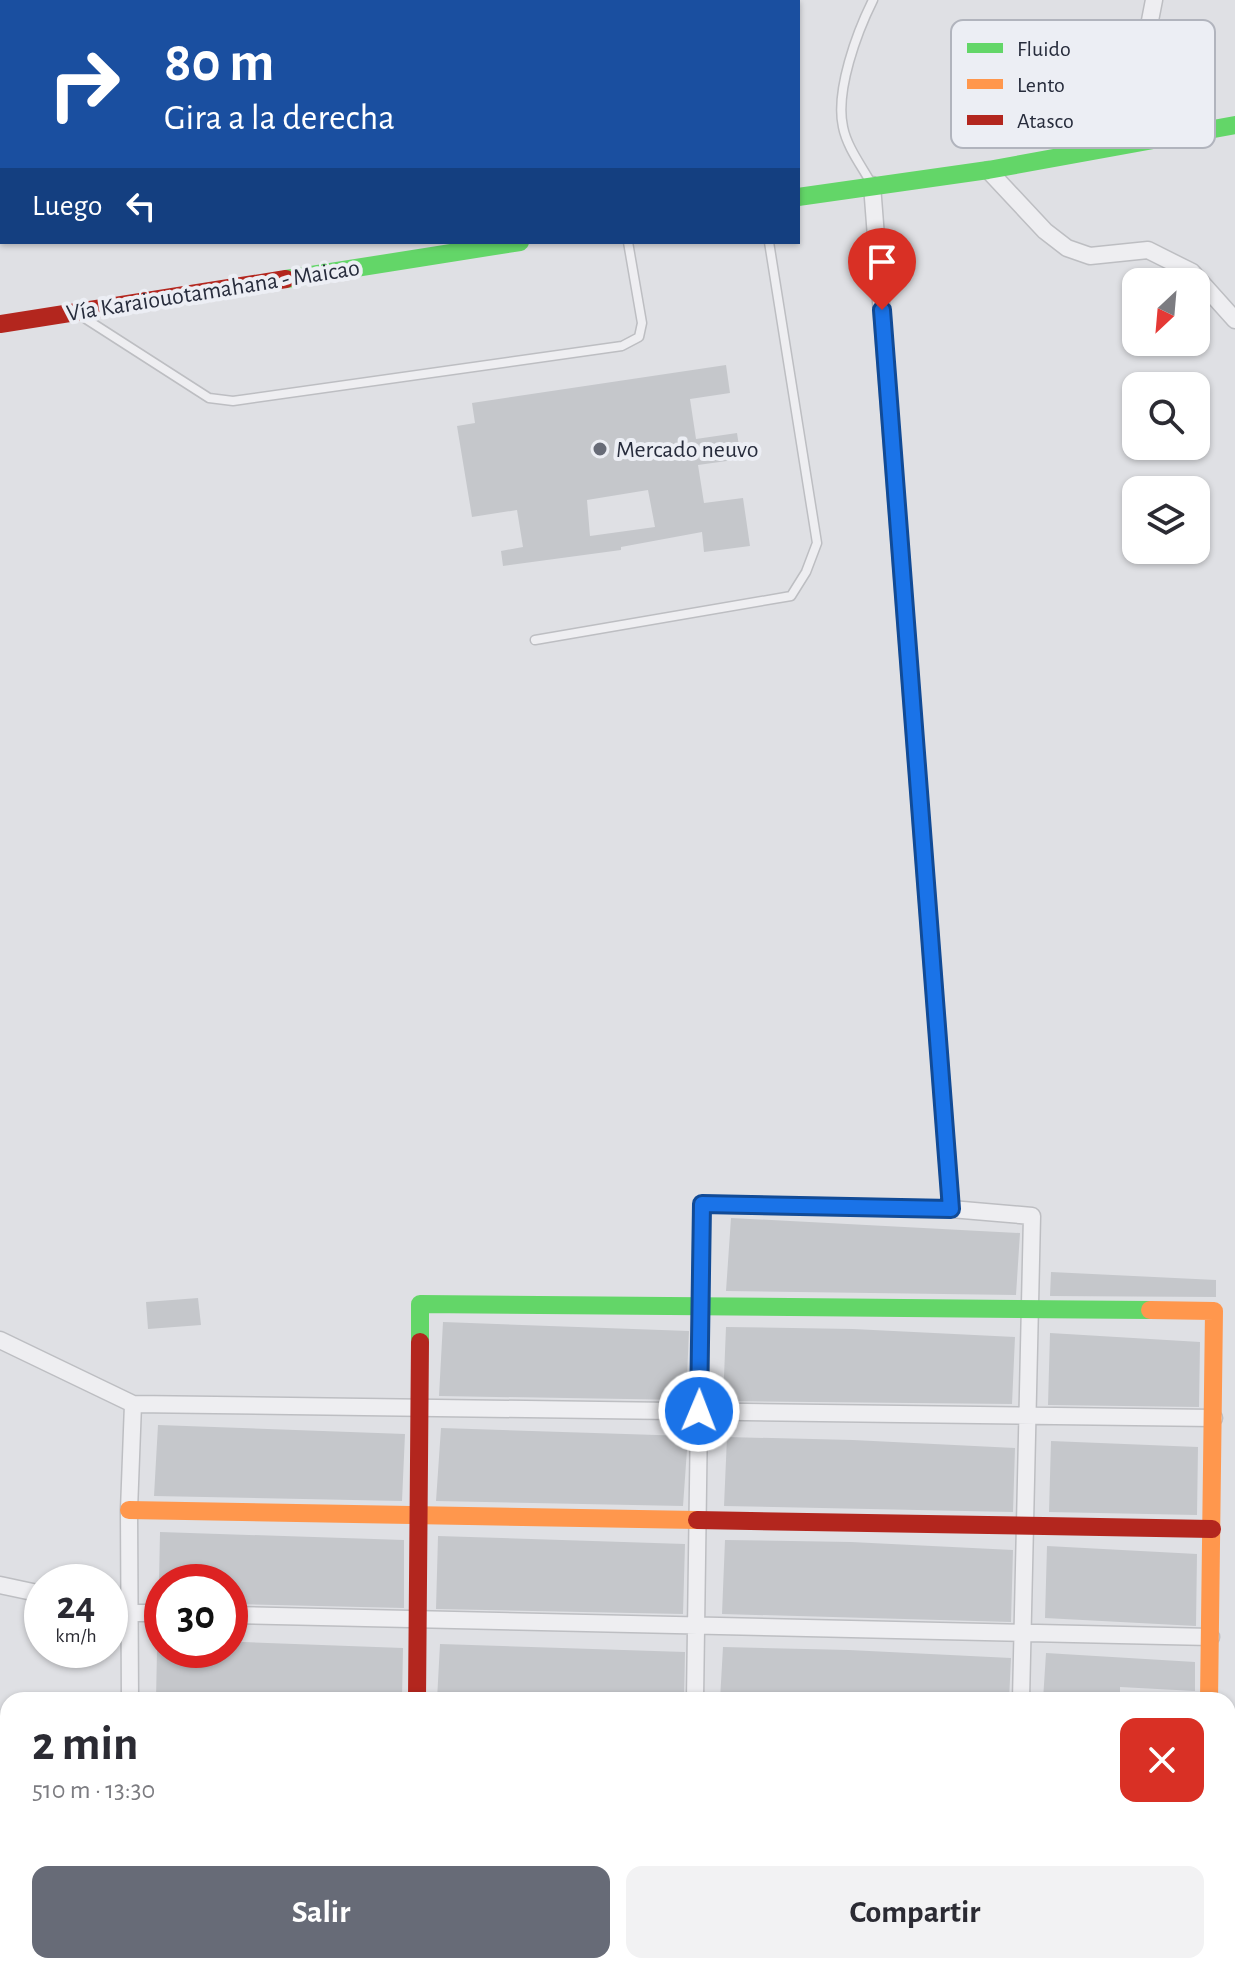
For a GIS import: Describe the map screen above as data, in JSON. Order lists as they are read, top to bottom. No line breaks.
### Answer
{"streets":{"main road":["Vía Karaiouotamahana - Maicao"]},"places":["Mercado neuvo"],"legend":["Fluido","Lento","Atasco"],"north":"bottom left","page":{"turn":["80 m","Gira a la derecha"],"then":"Luego","speed":"24 km/h","limit":"30","heading":["2 min","510 m · 13:30"],"buttons":["Salir","Compartir"]}}
